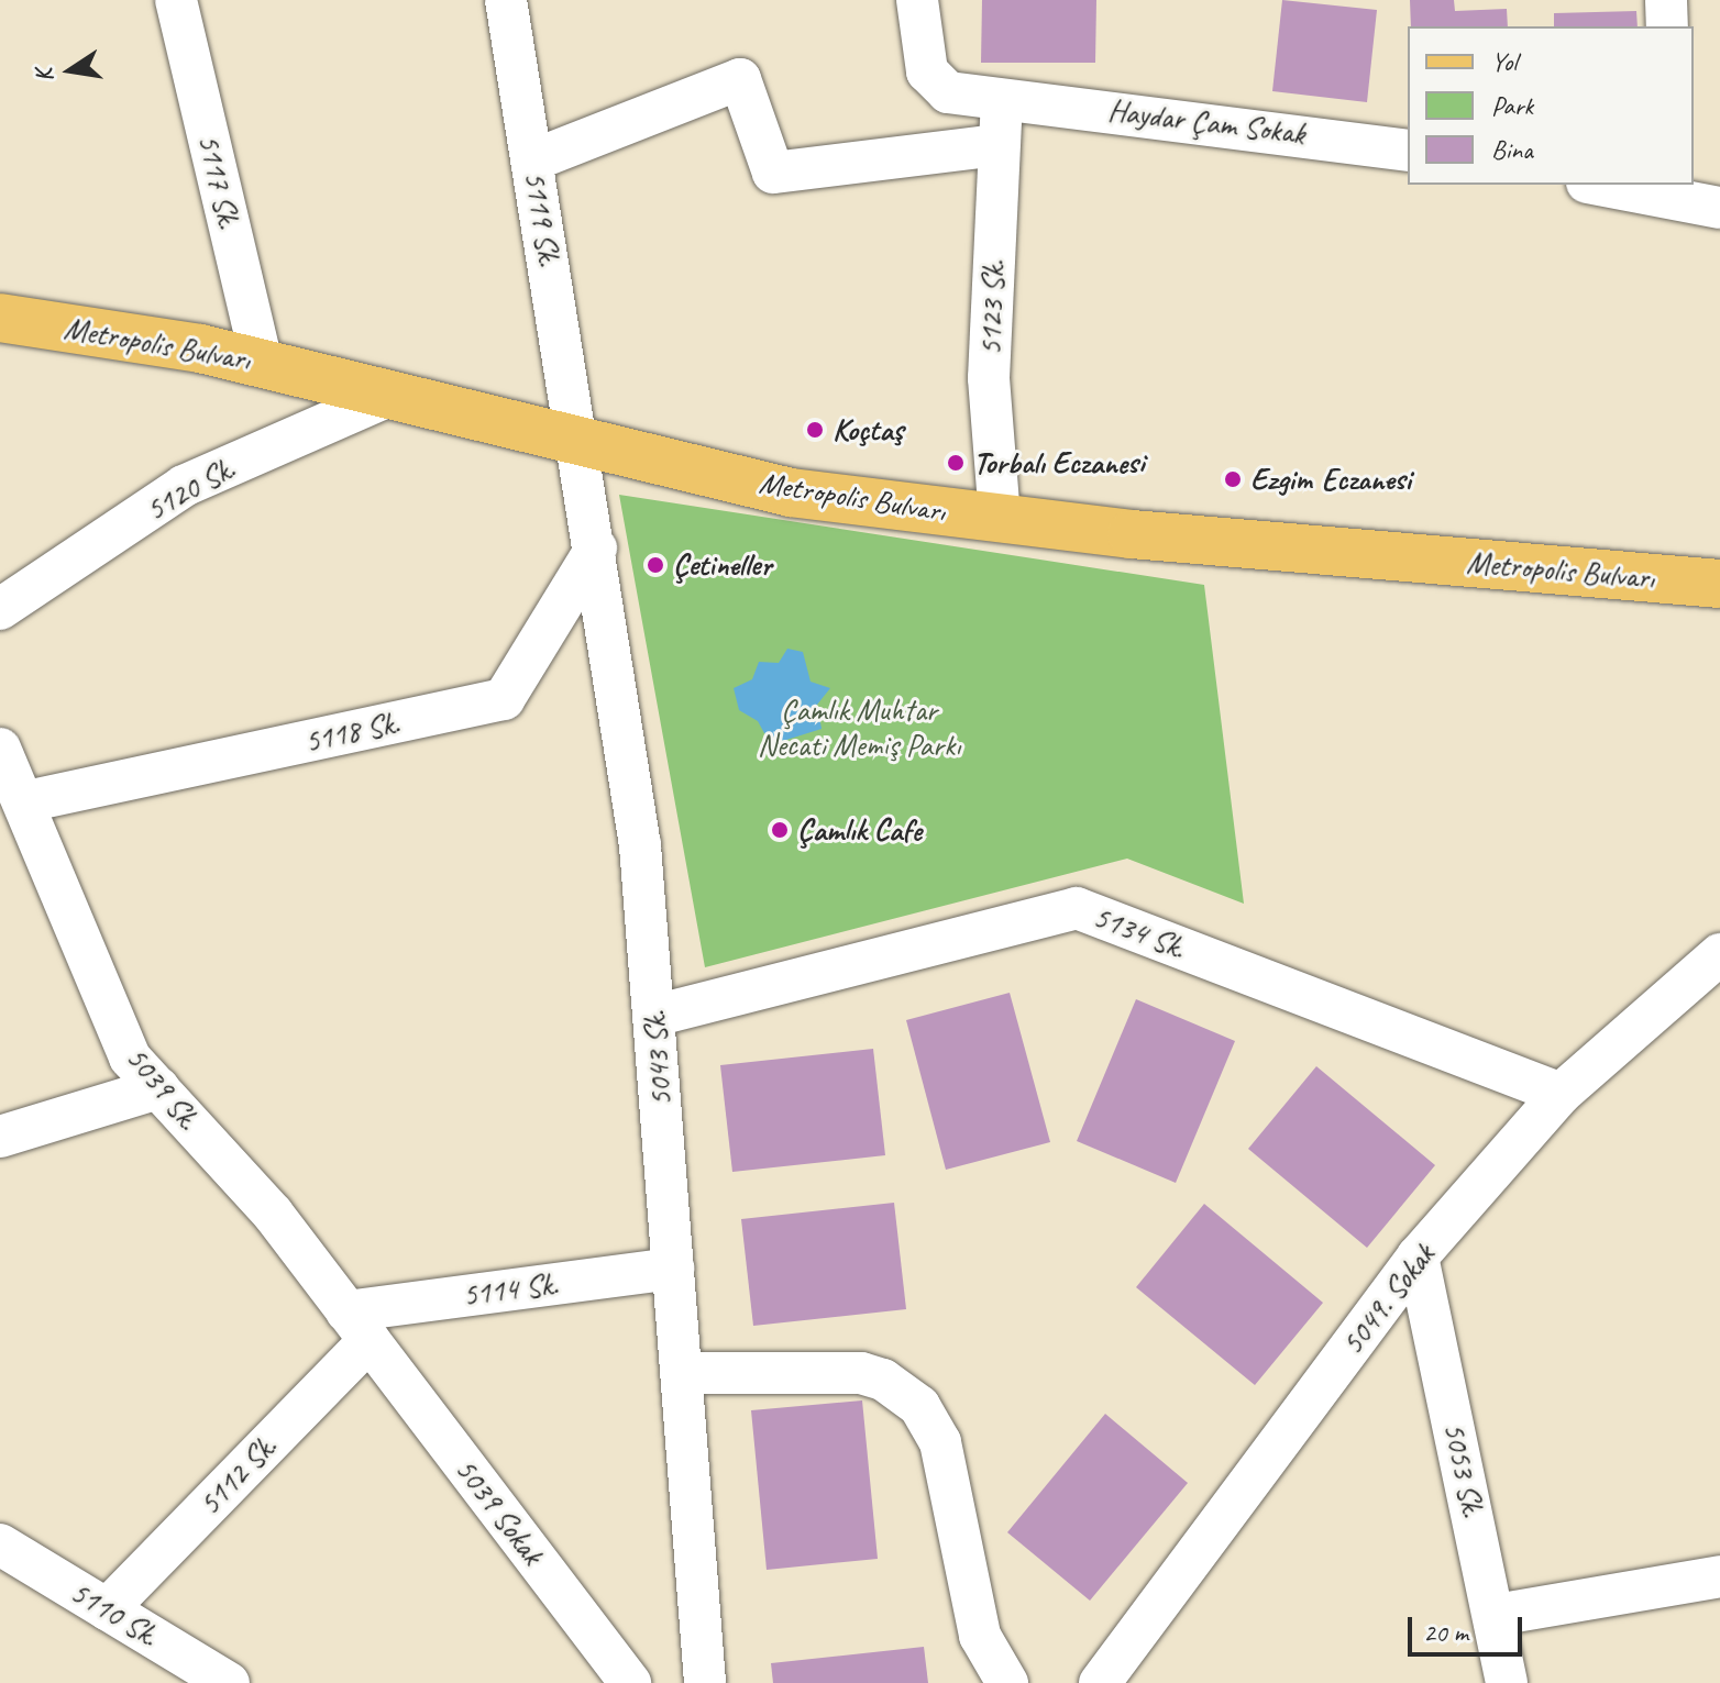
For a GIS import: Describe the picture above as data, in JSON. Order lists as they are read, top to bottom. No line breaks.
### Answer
{"streets":{"main road":["Metropolis Bulvarı"],"street":["Haydar Çam Sokak","5117 Sk.","5119 Sk.","5123 Sk.","5120 Sk.","5118 Sk.","5134 Sk.","5043 Sk.","5039 Sk.","5114 Sk.","5049. Sokak","5053 Sk.","5112 Sk.","5039 Sokak","5110 Sk."]},"crossings":[["Haydar Çam Sokak","5123 Sk."],["5117 Sk.","Metropolis Bulvarı"],["5119 Sk.","Metropolis Bulvarı"],["5119 Sk.","5043 Sk."],["5123 Sk.","Metropolis Bulvarı"],["Metropolis Bulvarı","5120 Sk."],["Metropolis Bulvarı","5043 Sk."],["5118 Sk.","5043 Sk."],["5118 Sk.","5039 Sk."],["5134 Sk.","5043 Sk."],["5134 Sk.","5049. Sokak"],["5043 Sk.","5114 Sk."],["5039 Sk.","5114 Sk."],["5039 Sk.","5112 Sk."],["5039 Sk.","5039 Sokak"],["5114 Sk.","5112 Sk."],["5114 Sk.","5039 Sokak"],["5049. Sokak","5053 Sk."],["5112 Sk.","5039 Sokak"],["5112 Sk.","5110 Sk."]],"parks":["Çamlık Muhtar Necati Memiş Parkı"],"places":["Koçtaş","Torbalı Eczanesi","Ezgim Eczanesi","Çetineller","Çamlık Cafe"],"legend":["Yol","Park","Bina"],"scale_bar":"20 m","north":"left"}
